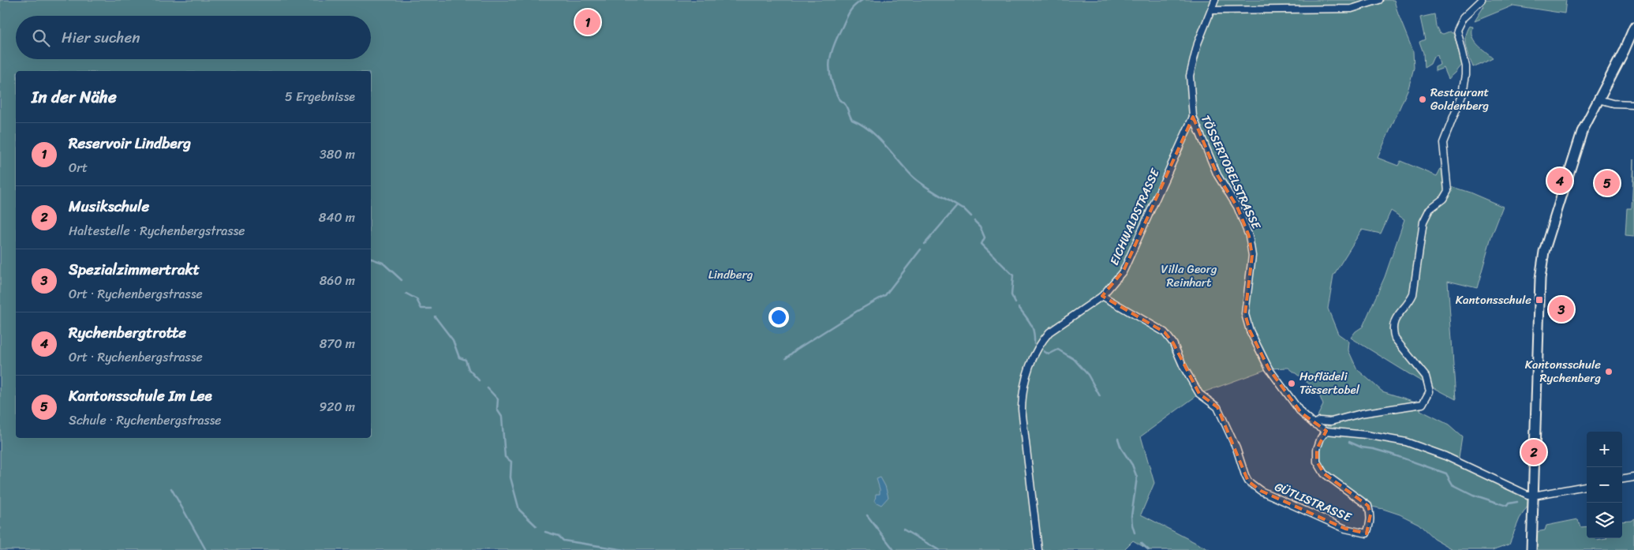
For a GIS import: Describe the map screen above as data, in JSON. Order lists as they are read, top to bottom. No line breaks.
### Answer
{"streets":{"street":["TÖSSERTOBELSTRASSE","EICHWALDSTRASSE","GÜTLISTRASSE"]},"crossings":[["TÖSSERTOBELSTRASSE","EICHWALDSTRASSE"],["TÖSSERTOBELSTRASSE","GÜTLISTRASSE"],["EICHWALDSTRASSE","GÜTLISTRASSE"]],"parks":["Villa Georg Reinhart","Lindberg"],"places":{"other":["Restaurant Goldenberg","Kantonsschule Rychenberg","Hoflädeli Tössertobel"],"transit":["Kantonsschule"]},"page":{"pins":["1","4","5","3","2"],"search":"Hier suchen","heading":["In der Nähe","5 Ergebnisse"],"list":[{"mark":"1","name":"Reservoir Lindberg","note":"Ort","value":"380 m"},{"mark":"2","name":"Musikschule","note":"Haltestelle · Rychenbergstrasse","value":"840 m"},{"mark":"3","name":"Spezialzimmertrakt","note":"Ort · Rychenbergstrasse","value":"860 m"},{"mark":"4","name":"Rychenbergtrotte","note":"Ort · Rychenbergstrasse","value":"870 m"},{"mark":"5","name":"Kantonsschule Im Lee","note":"Schule · Rychenbergstrasse","value":"920 m"}],"map_buttons":["+","−"]}}
